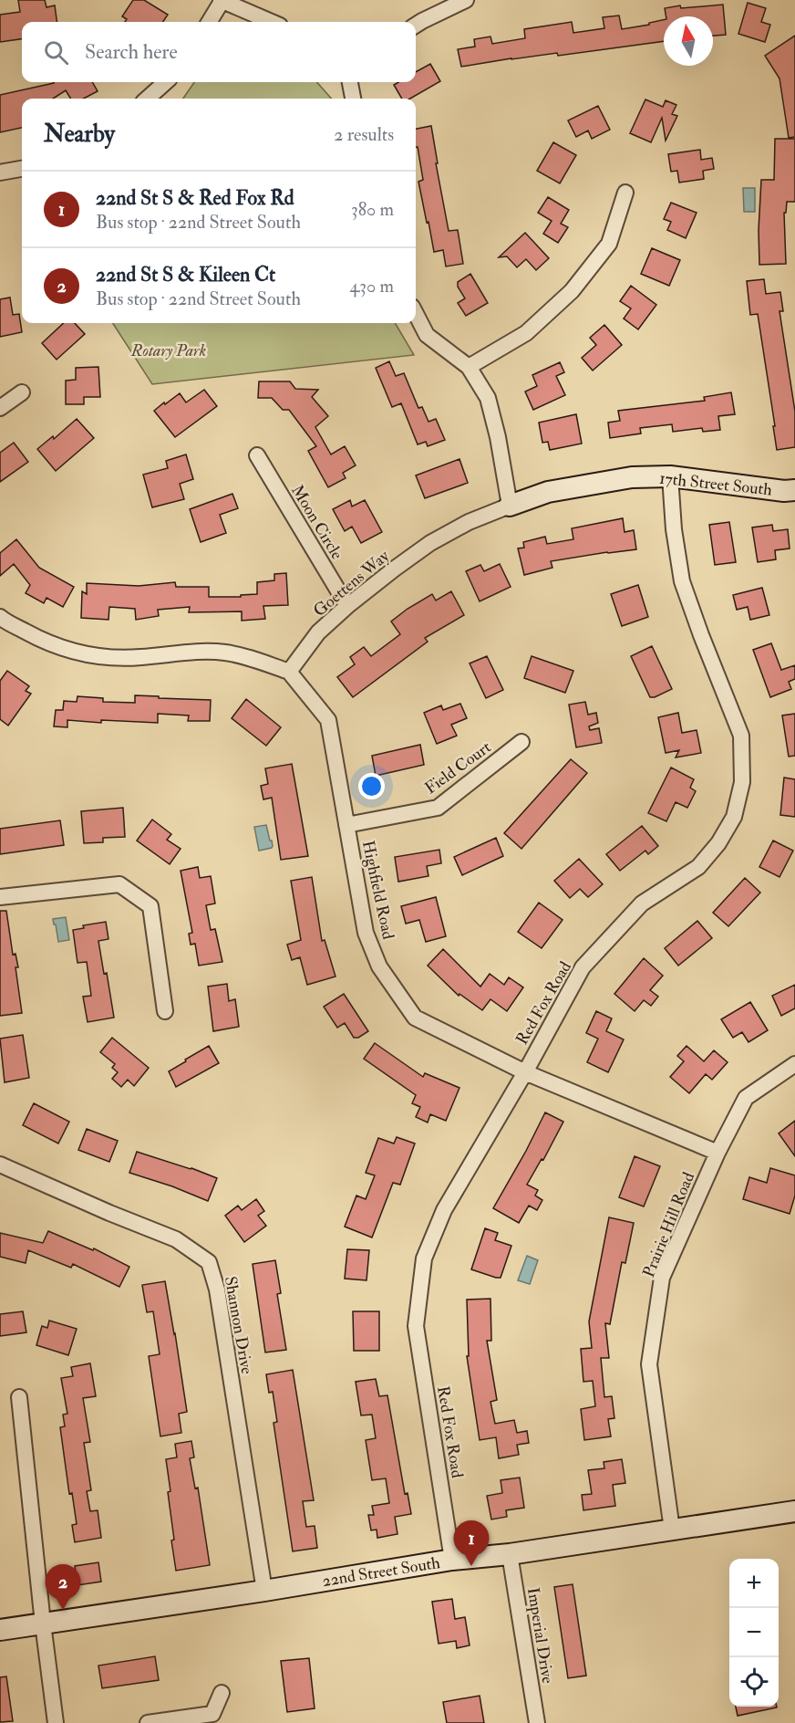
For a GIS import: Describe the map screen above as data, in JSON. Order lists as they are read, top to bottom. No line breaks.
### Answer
{"streets":{"street":["17th Street South","Moon Circle","Goettens Way","Field Court","Highfield Road","Red Fox Road","Prairie Hill Road","Shannon Drive","22nd Street South","Imperial Drive"]},"crossings":[["17th Street South","Goettens Way"],["17th Street South","Red Fox Road"],["Moon Circle","Goettens Way"],["Goettens Way","Highfield Road"],["Field Court","Highfield Road"],["Highfield Road","Red Fox Road"],["Highfield Road","Prairie Hill Road"],["Red Fox Road","22nd Street South"],["Prairie Hill Road","22nd Street South"],["Shannon Drive","22nd Street South"],["22nd Street South","Imperial Drive"]],"parks":["Rotary Park"],"north":"top","page":{"search":"Search here","heading":["Nearby","2 results"],"list":[{"mark":"1","name":"22nd St S & Red Fox Rd","note":"Bus stop · 22nd Street South","value":"380 m"},{"mark":"2","name":"22nd St S & Kileen Ct","note":"Bus stop · 22nd Street South","value":"430 m"}],"pins":["1","2"],"map_buttons":["+","−"]}}
